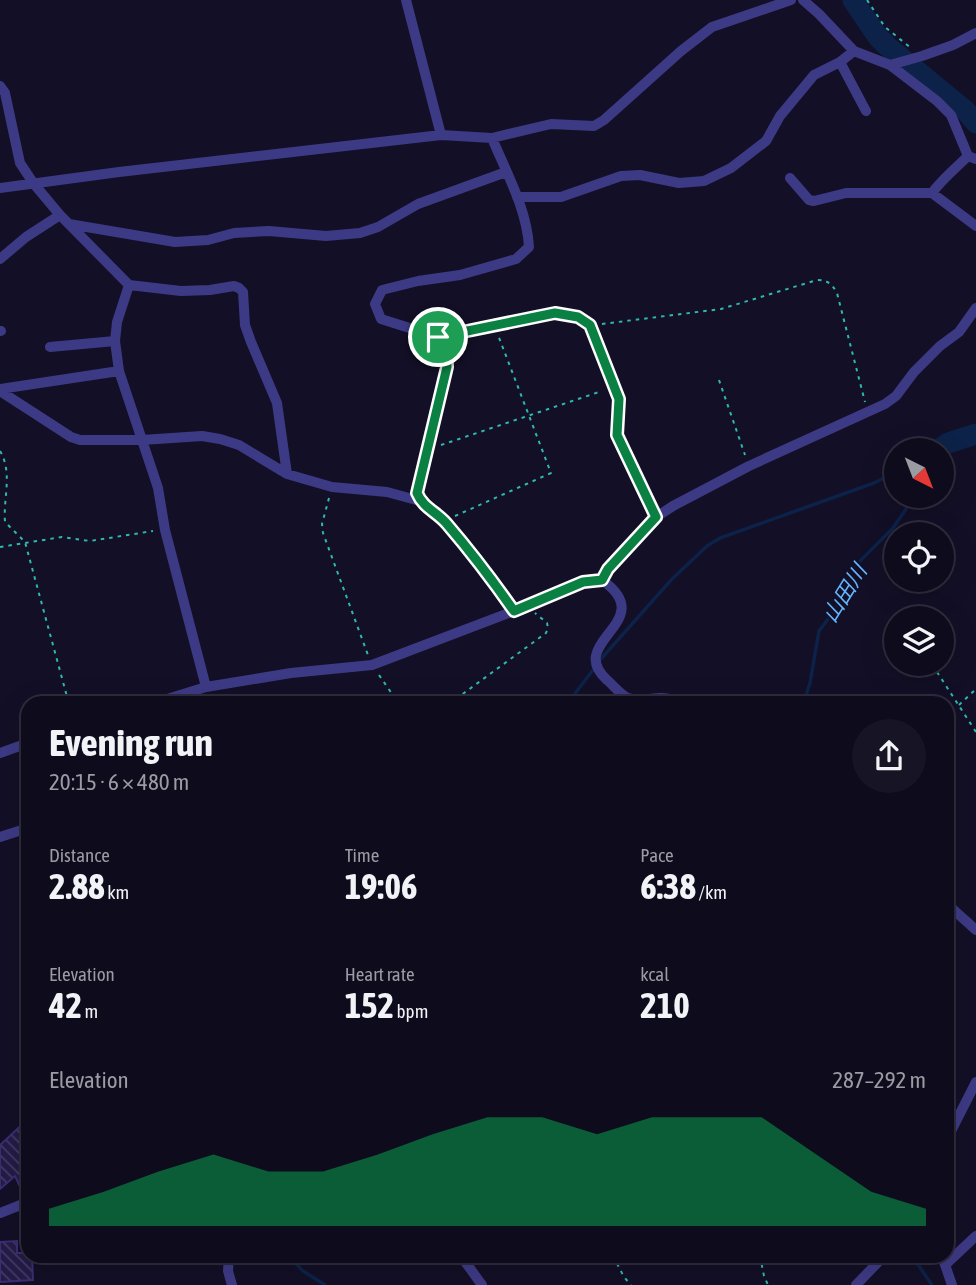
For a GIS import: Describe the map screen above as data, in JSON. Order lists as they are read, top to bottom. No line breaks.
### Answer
{"water":["山田川"],"north":"bottom right","page":{"heading":["Evening run","20:15 · 6 × 480 m"],"stats":[["Distance","2.88 km"],["Time","19:06"],["Pace","6:38 /km"],["Elevation","42 m"],["Heart rate","152 bpm"],["kcal","210"]],"chart":["Elevation","287–292 m"]}}
